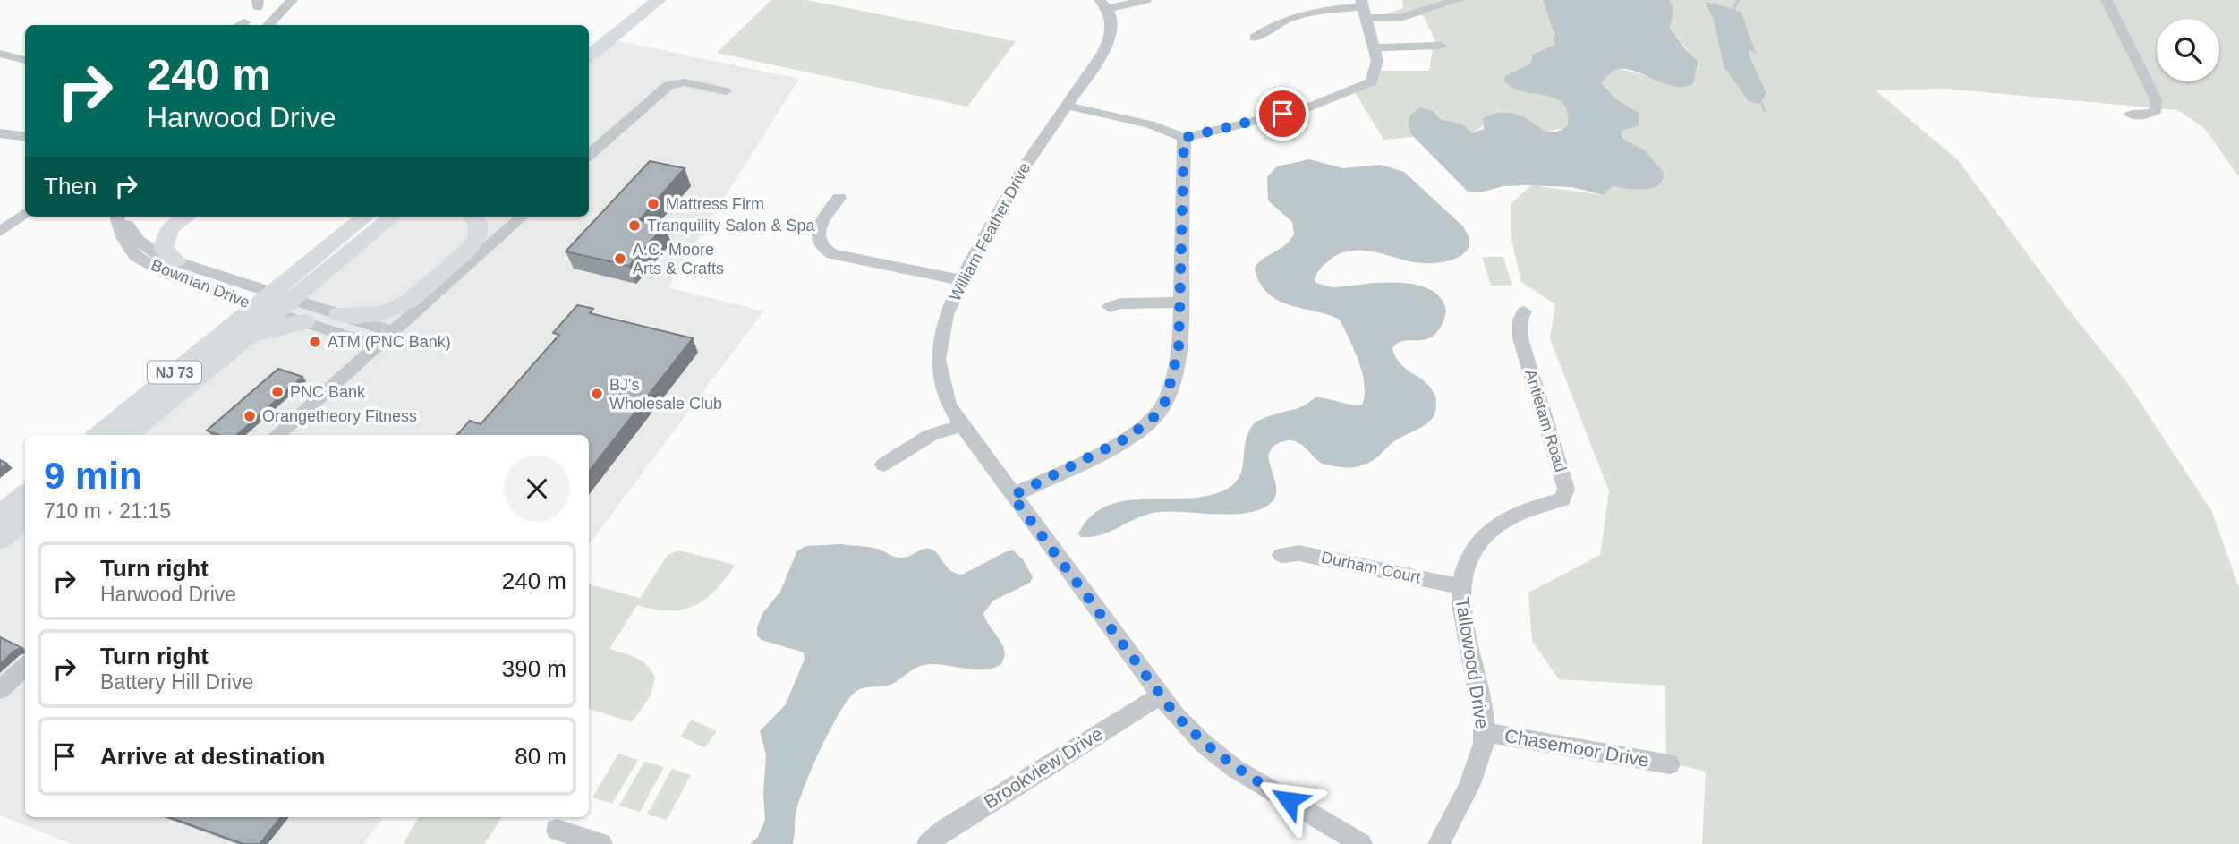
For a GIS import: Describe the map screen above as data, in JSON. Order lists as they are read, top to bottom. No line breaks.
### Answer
{"streets":{"highway":["NJ 73"],"street":["William Feather Drive","Bowman Drive","Antietam Road","Durham Court","Tallowood Drive","Chasemoor Drive","Brookview Drive"]},"crossings":[["William Feather Drive","Brookview Drive"],["Bowman Drive","NJ 73"],["Antietam Road","Durham Court"],["Antietam Road","Tallowood Drive"],["Durham Court","Tallowood Drive"],["Tallowood Drive","Chasemoor Drive"]],"places":["Mattress Firm","Tranquility Salon & Spa","A.C. Moore Arts & Crafts","ATM (PNC Bank)","PNC Bank","BJ's Wholesale Club","Orangetheory Fitness"],"page":{"turn":["240 m","Harwood Drive"],"then":"Then","heading":["9 min","710 m · 21:15"],"list":[{"name":"Turn right","note":"Harwood Drive","value":"240 m"},{"name":"Turn right","note":"Battery Hill Drive","value":"390 m"},{"name":"Arrive at destination","value":"80 m"}]}}
